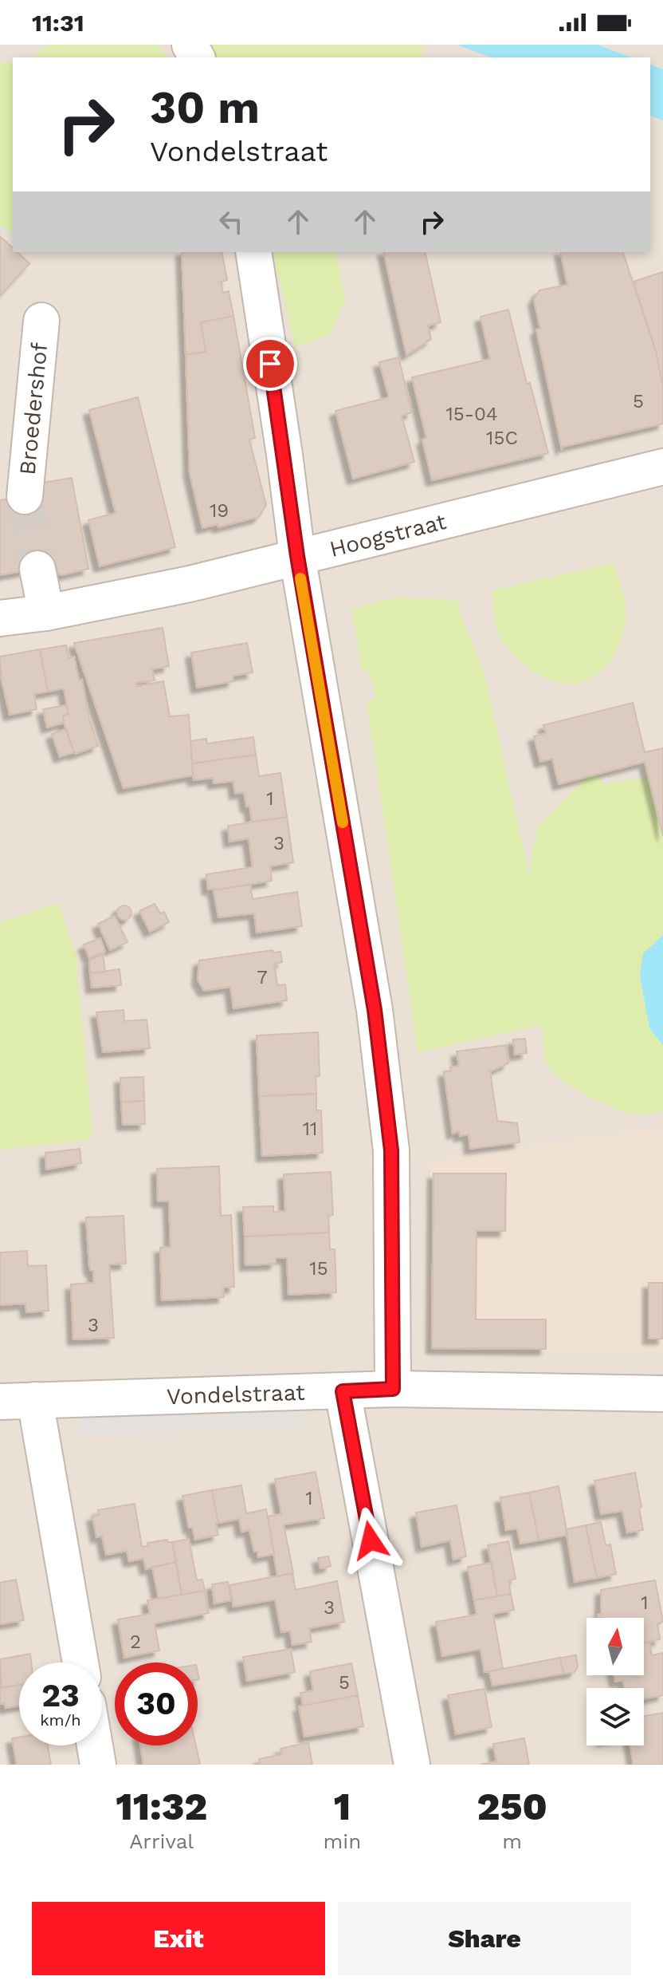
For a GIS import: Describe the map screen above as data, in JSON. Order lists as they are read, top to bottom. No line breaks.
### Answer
{"streets":{"street":["Broedershof","Hoogstraat","Vondelstraat"]},"house_numbers":["5","15-04","15C","19","1","3","7","11","15","3","1","1","3","2","5"],"north":"top","page":{"status":"11:31","turn":["30 m","Vondelstraat"],"speed":"23 km/h","limit":"30","eta":["11:32","Arrival","1","min","250","m"],"buttons":["Exit","Share"]}}
